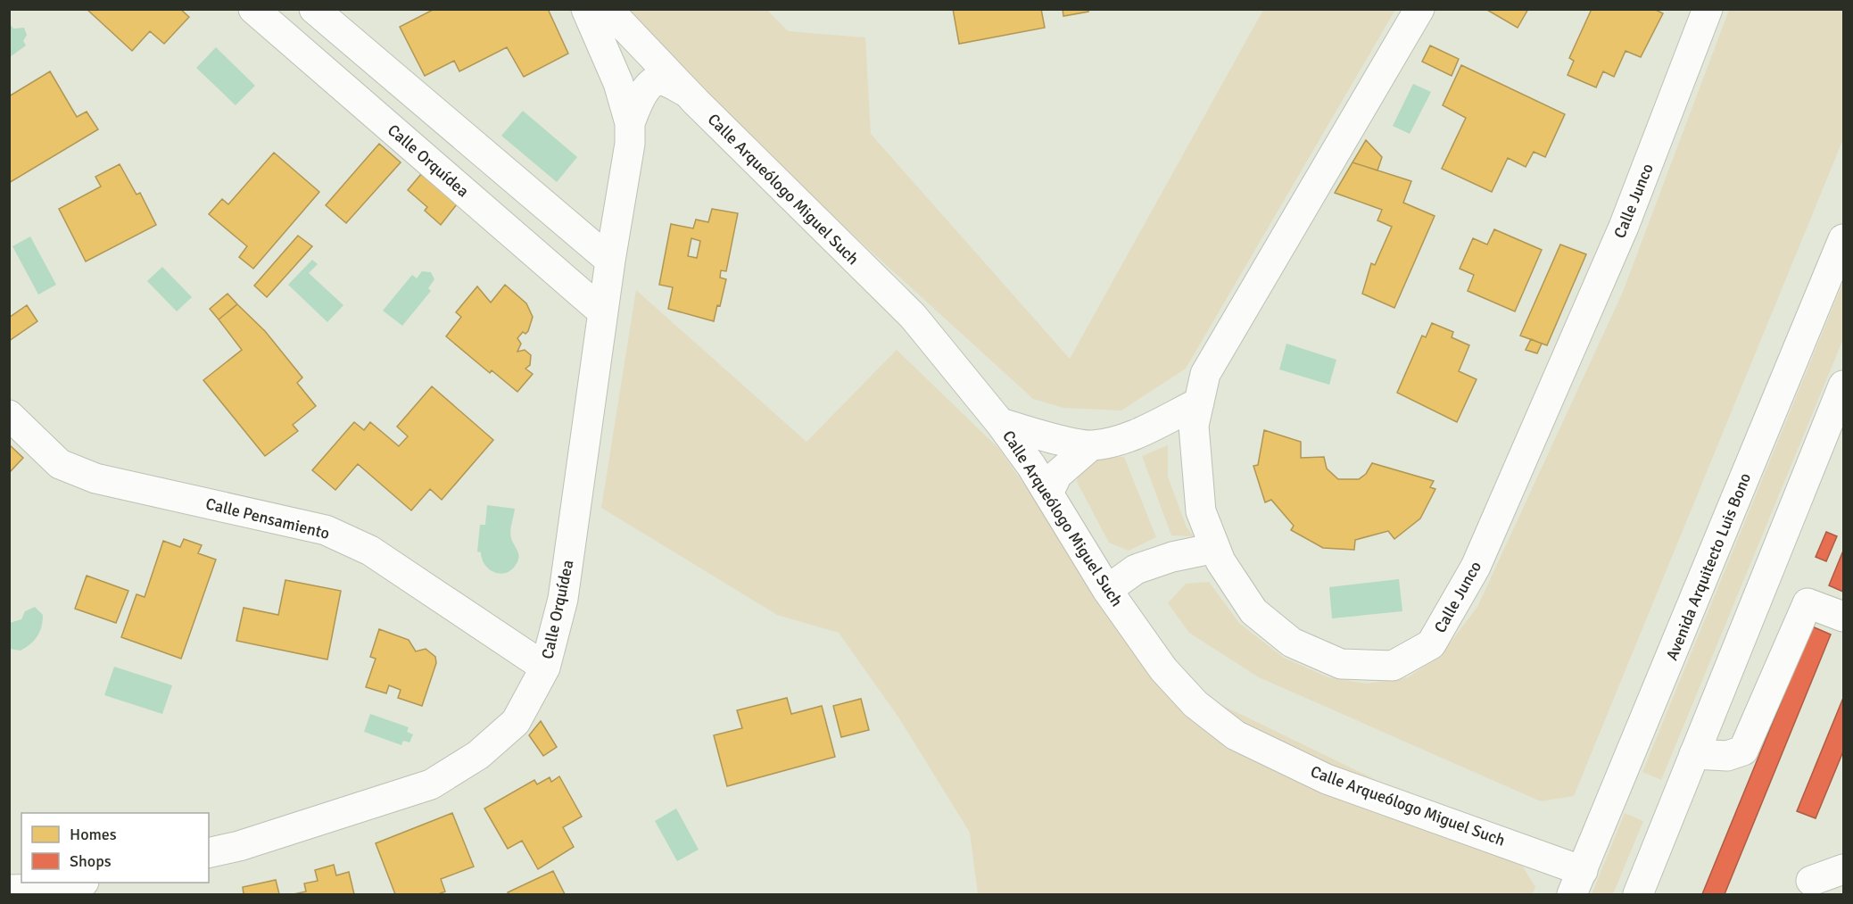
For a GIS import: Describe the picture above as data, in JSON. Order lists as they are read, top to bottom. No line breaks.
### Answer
{"streets":{"street":["Calle Orquídea","Calle Arqueólogo Miguel Such","Calle Junco","Calle Pensamiento","Avenida Arquitecto Luis Bono"]},"crossings":[["Calle Orquídea","Calle Arqueólogo Miguel Such"],["Calle Orquídea","Calle Pensamiento"],["Calle Arqueólogo Miguel Such","Avenida Arquitecto Luis Bono"]],"legend":["Homes","Shops"]}
